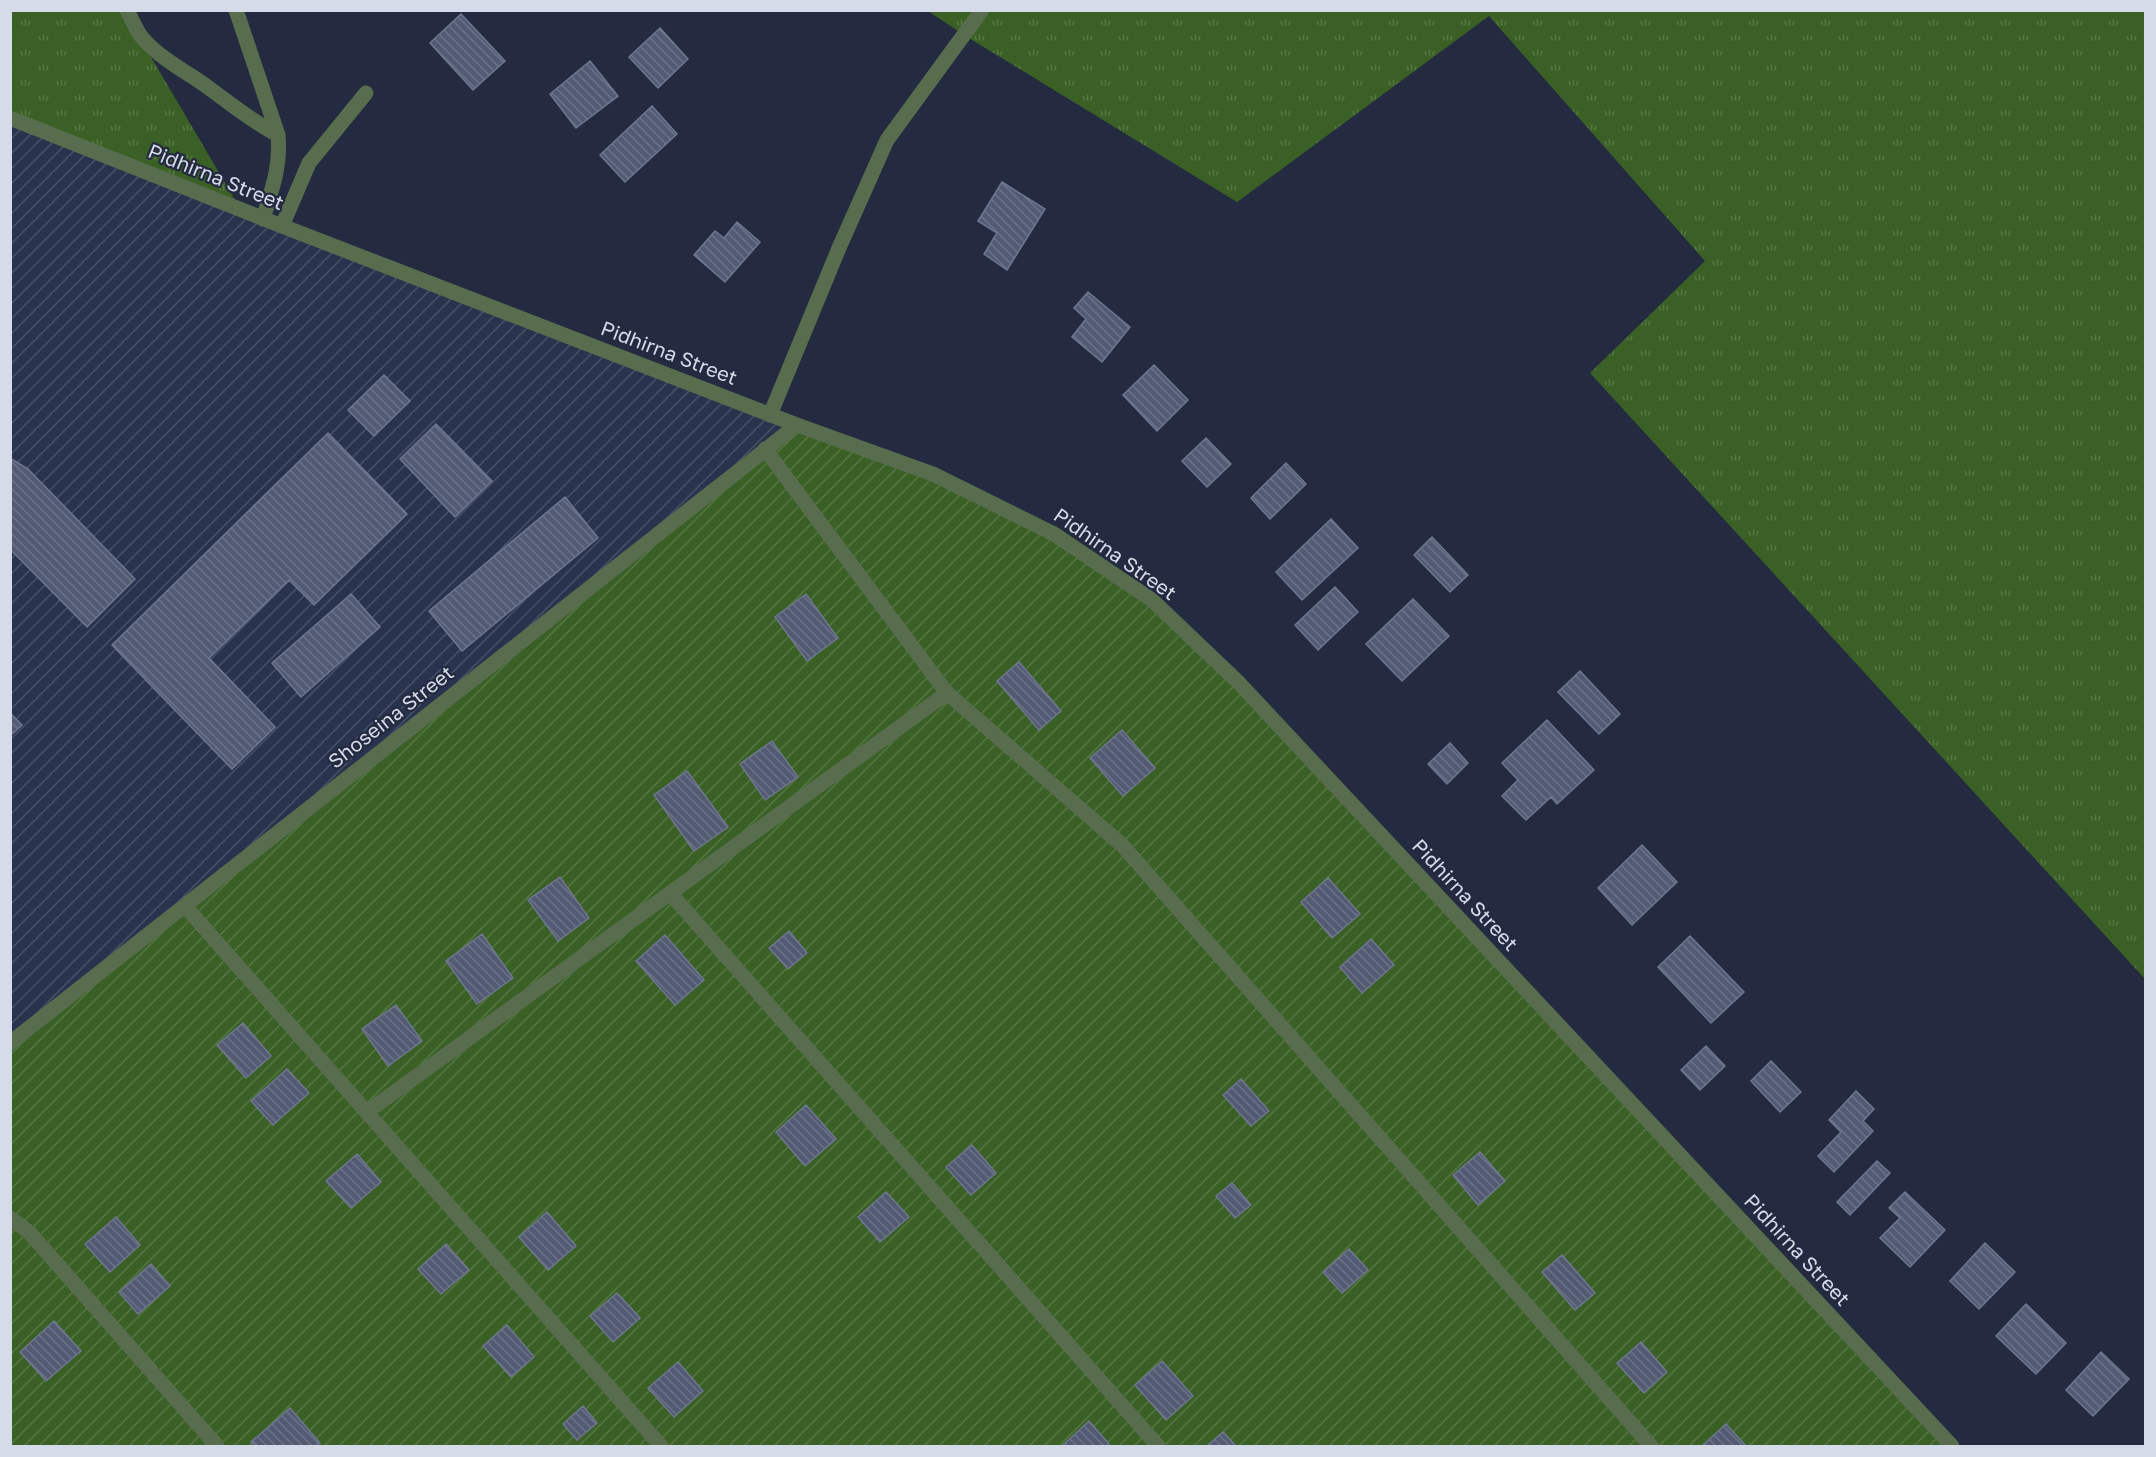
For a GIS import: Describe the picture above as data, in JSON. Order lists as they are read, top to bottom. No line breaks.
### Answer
{"streets":{"street":["Pidhirna Street","Shoseina Street"]},"crossings":[["Pidhirna Street","Shoseina Street"]]}
